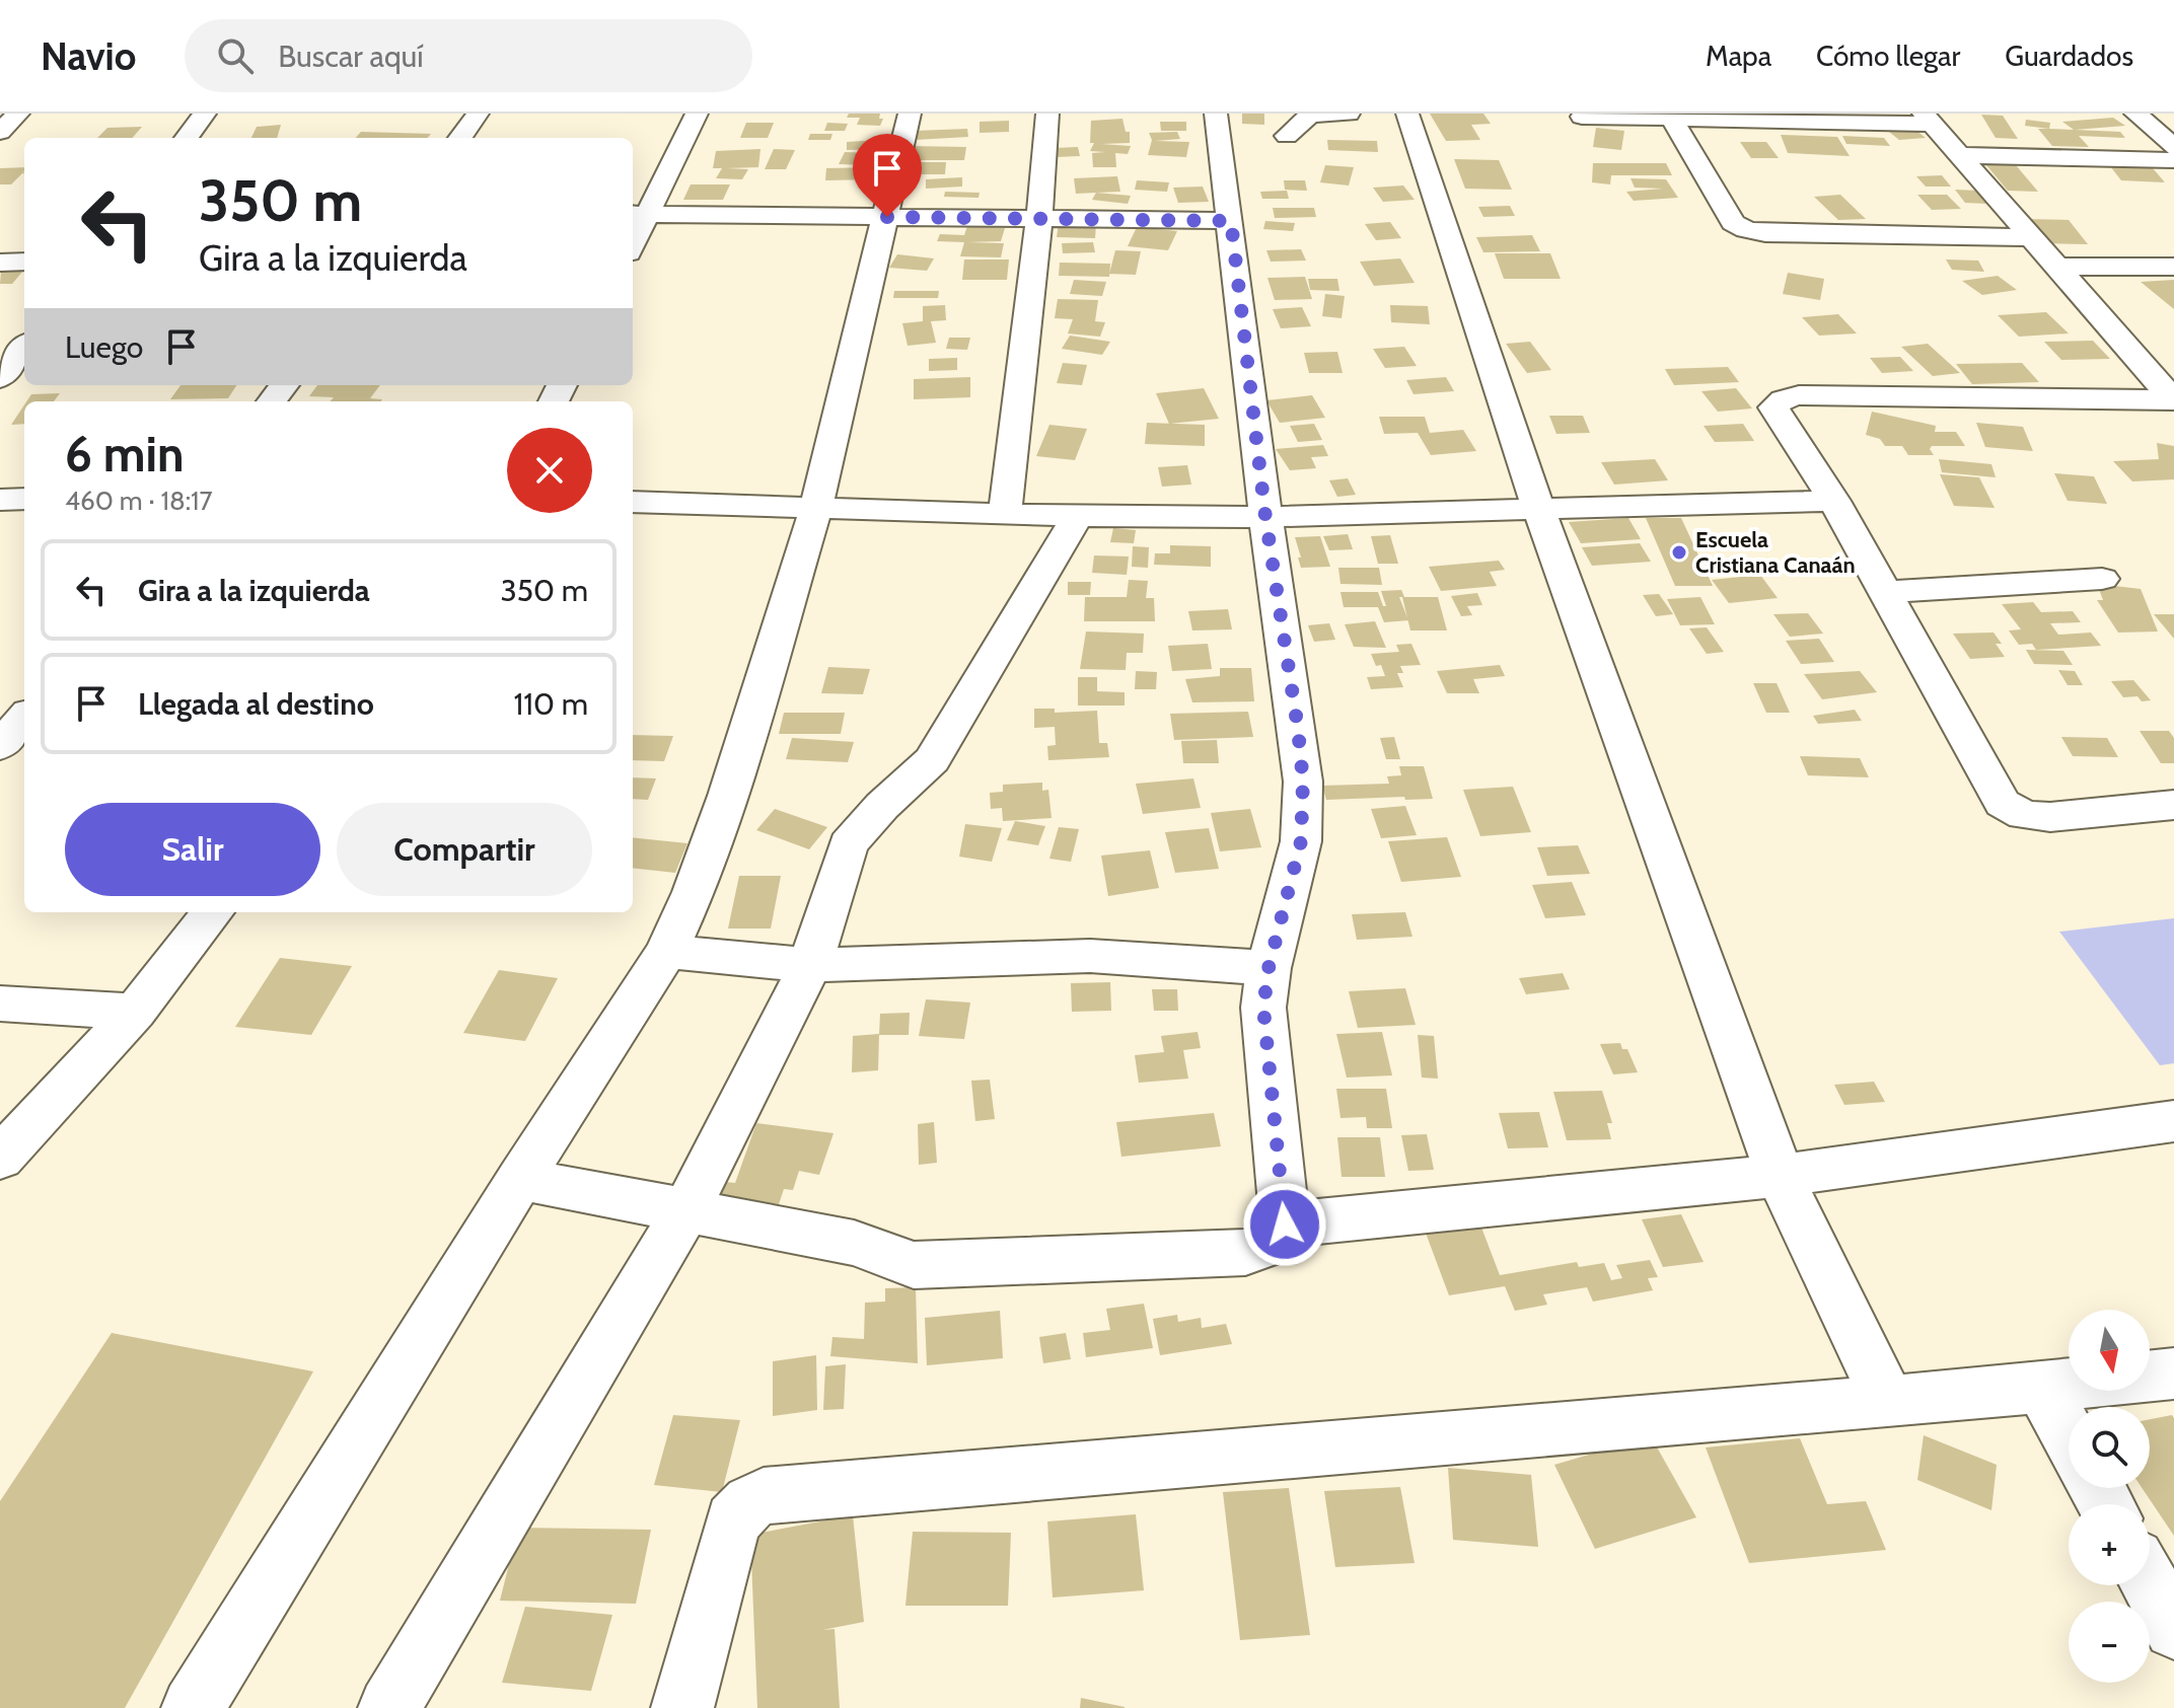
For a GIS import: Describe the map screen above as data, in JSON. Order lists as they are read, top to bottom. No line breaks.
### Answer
{"places":["Escuela Cristiana Canaán"],"north":"bottom","page":{"header":"Navio","search":"Buscar aquí","nav":["Mapa","Cómo llegar","Guardados"],"turn":["350 m","Gira a la izquierda"],"then":"Luego","heading":["6 min","460 m · 18:17"],"list":[{"name":"Gira a la izquierda","value":"350 m"},{"name":"Llegada al destino","value":"110 m"}],"buttons":["Salir","Compartir"],"map_buttons":["+","−"]}}
